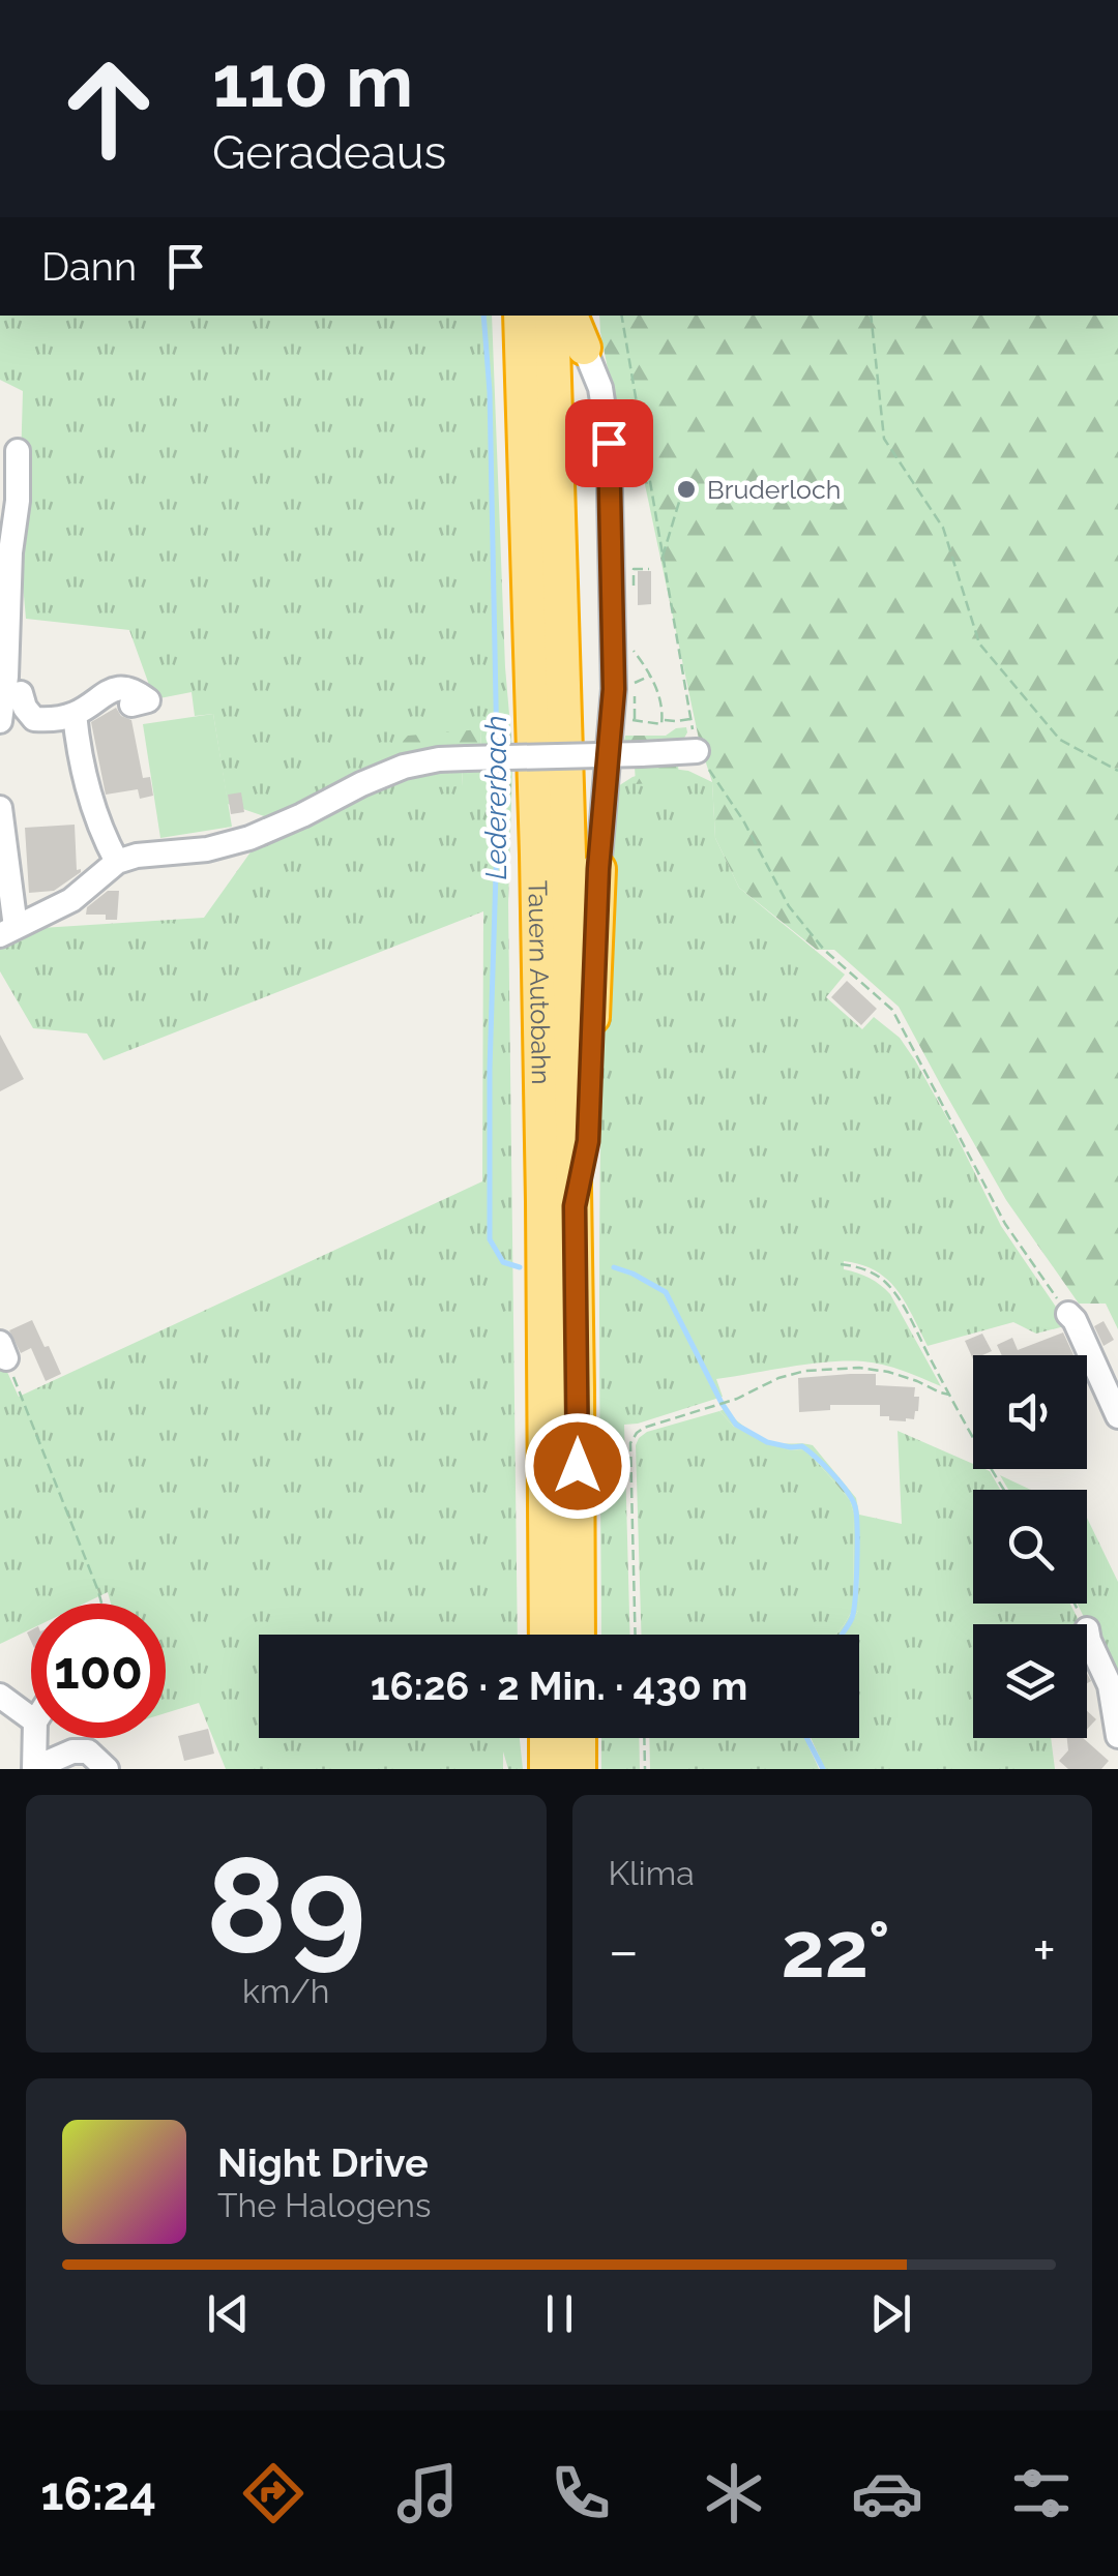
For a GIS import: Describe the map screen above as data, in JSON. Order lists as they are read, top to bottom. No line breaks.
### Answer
{"streets":{"highway":["Tauern Autobahn"]},"water":["Ledererbach"],"places":["Bruderloch"],"page":{"turn":["110 m","Geradeaus"],"then":"Dann","limit":"100","trip":"16:26 · 2 Min. · 430 m","tile":[["89","km/h"],"Klima"],"heat":["−","22°","+"],"song":["Night Drive","The Halogens"],"tabs":"16:24"}}
